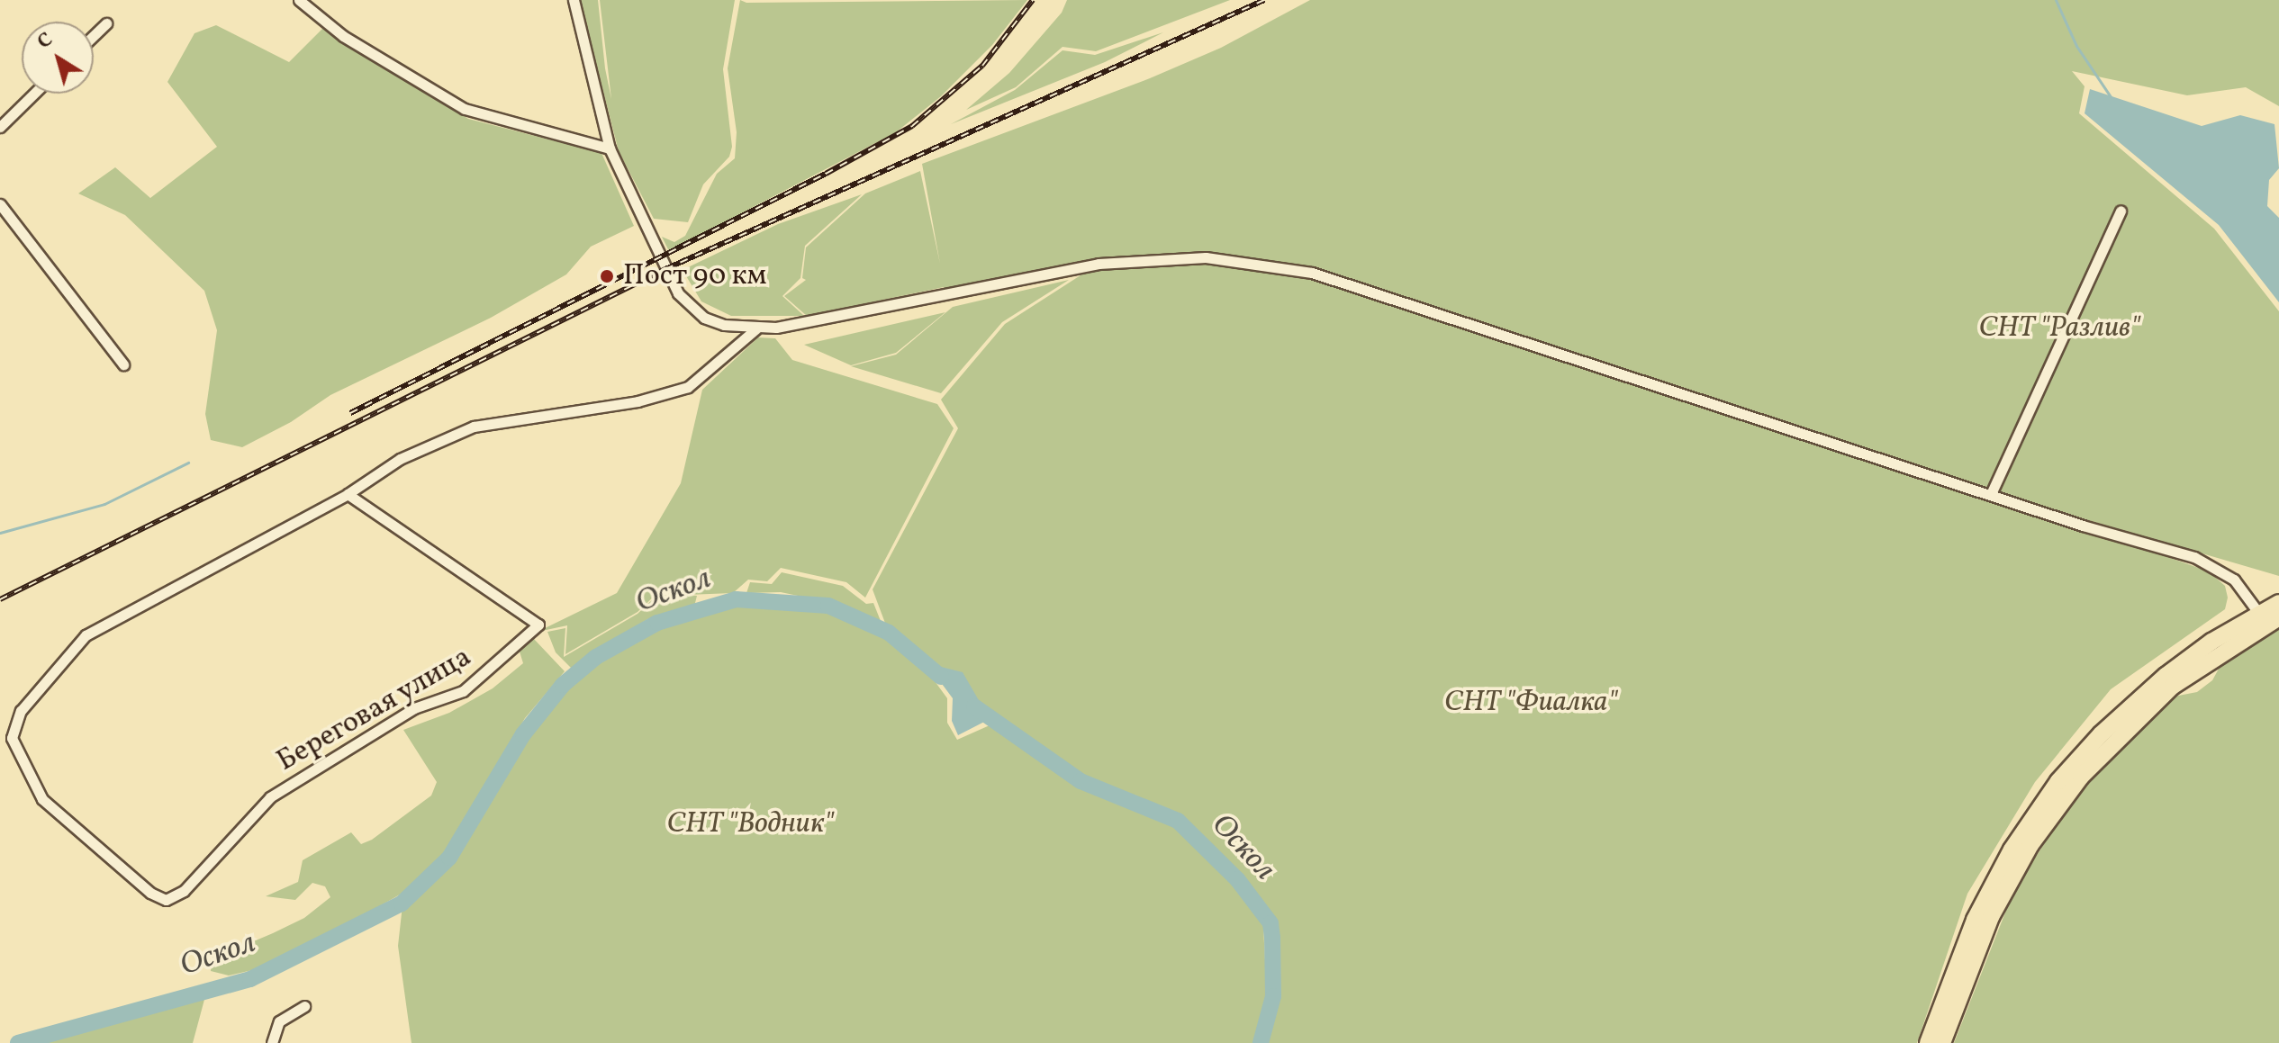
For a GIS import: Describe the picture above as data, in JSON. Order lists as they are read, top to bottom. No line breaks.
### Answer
{"streets":{"street":["Береговая улица"]},"water":["Оскол"],"parks":["СНТ \"Разлив\"","СНТ \"Фиалка\"","СНТ \"Водник\""],"places":["Пост 90 км"],"north":"top left"}
